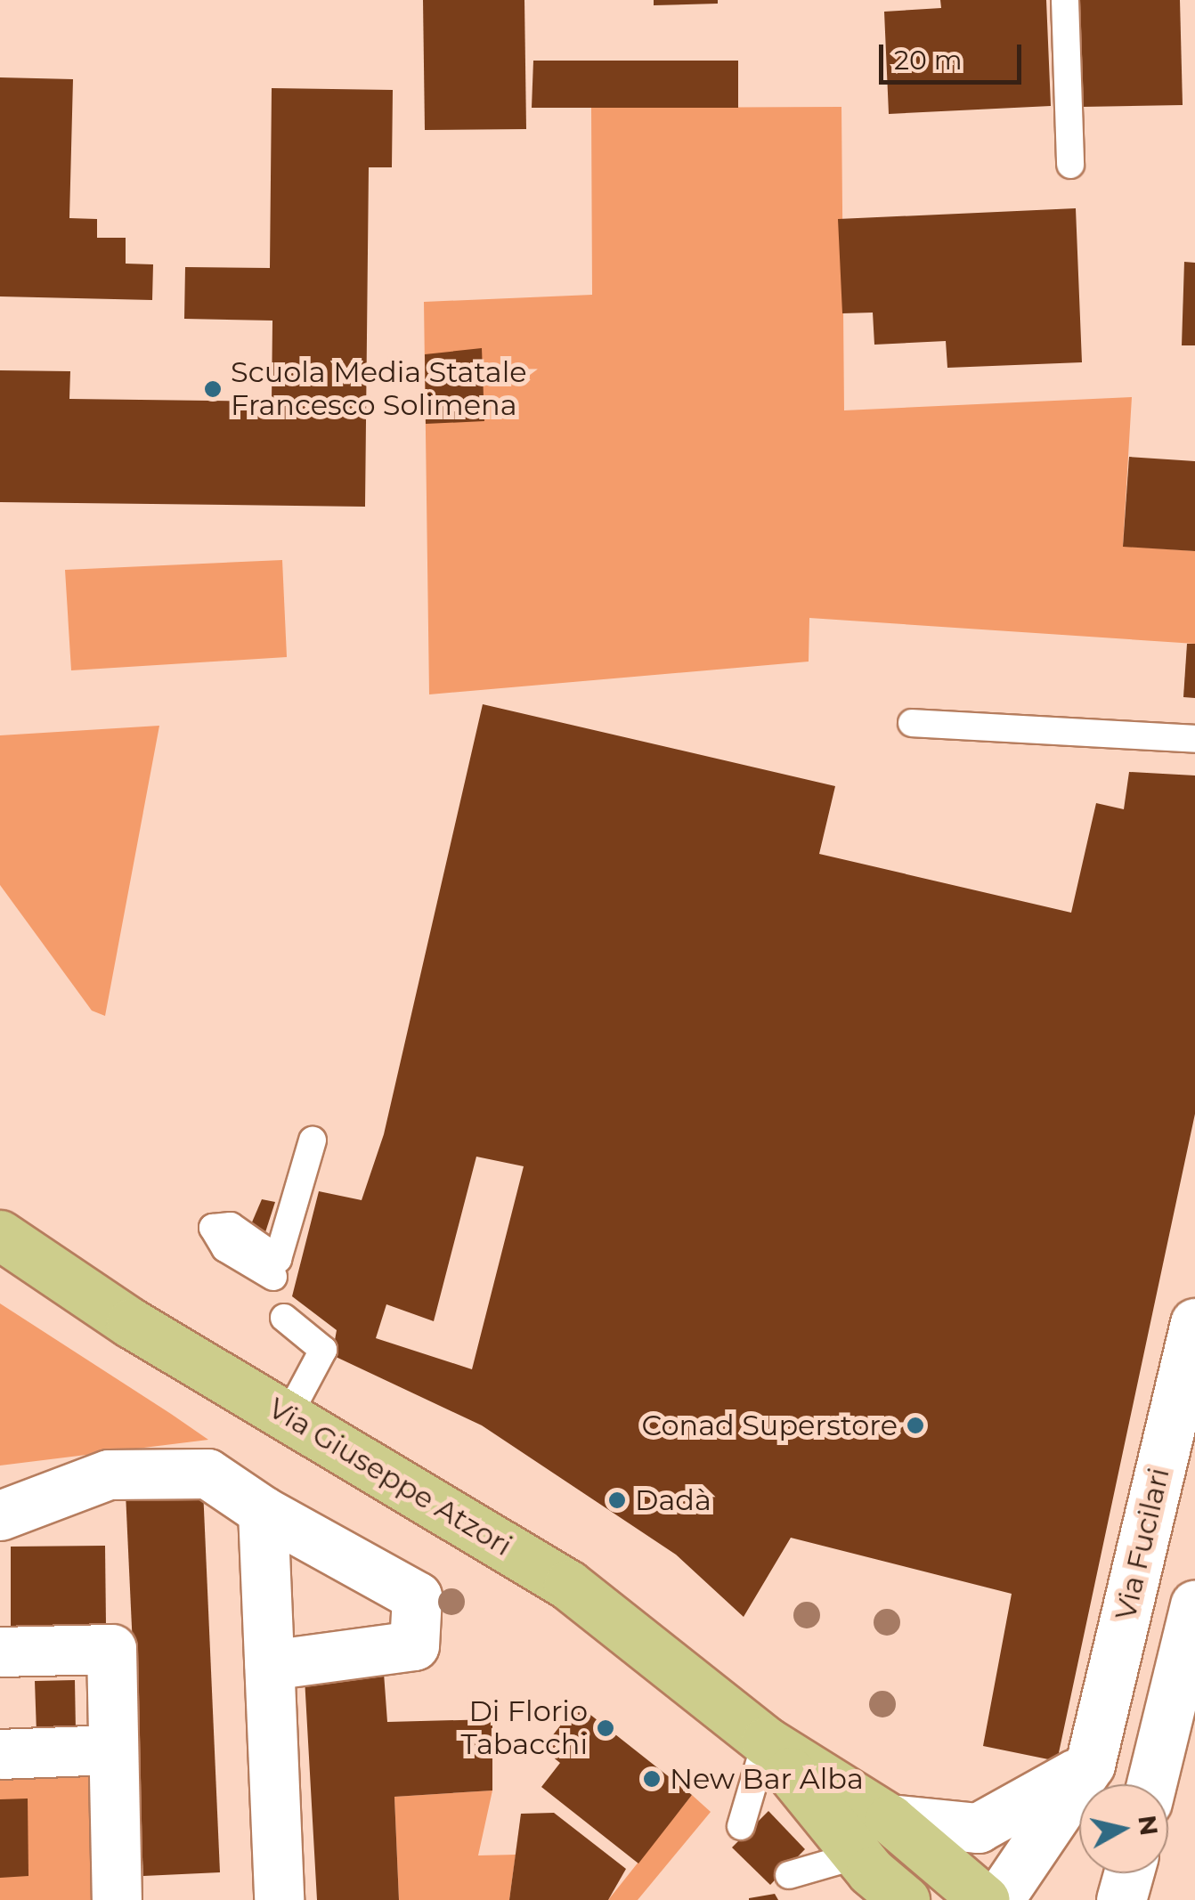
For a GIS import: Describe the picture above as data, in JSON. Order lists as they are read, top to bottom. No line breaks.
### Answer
{"streets":{"main road":["Via Giuseppe Atzori"],"street":["Via Fucilari"]},"places":["Scuola Media Statale Francesco Solimena","Conad Superstore","Dadà","Di Florio Tabacchi","New Bar Alba"],"scale_bar":"20 m","north":"right"}
